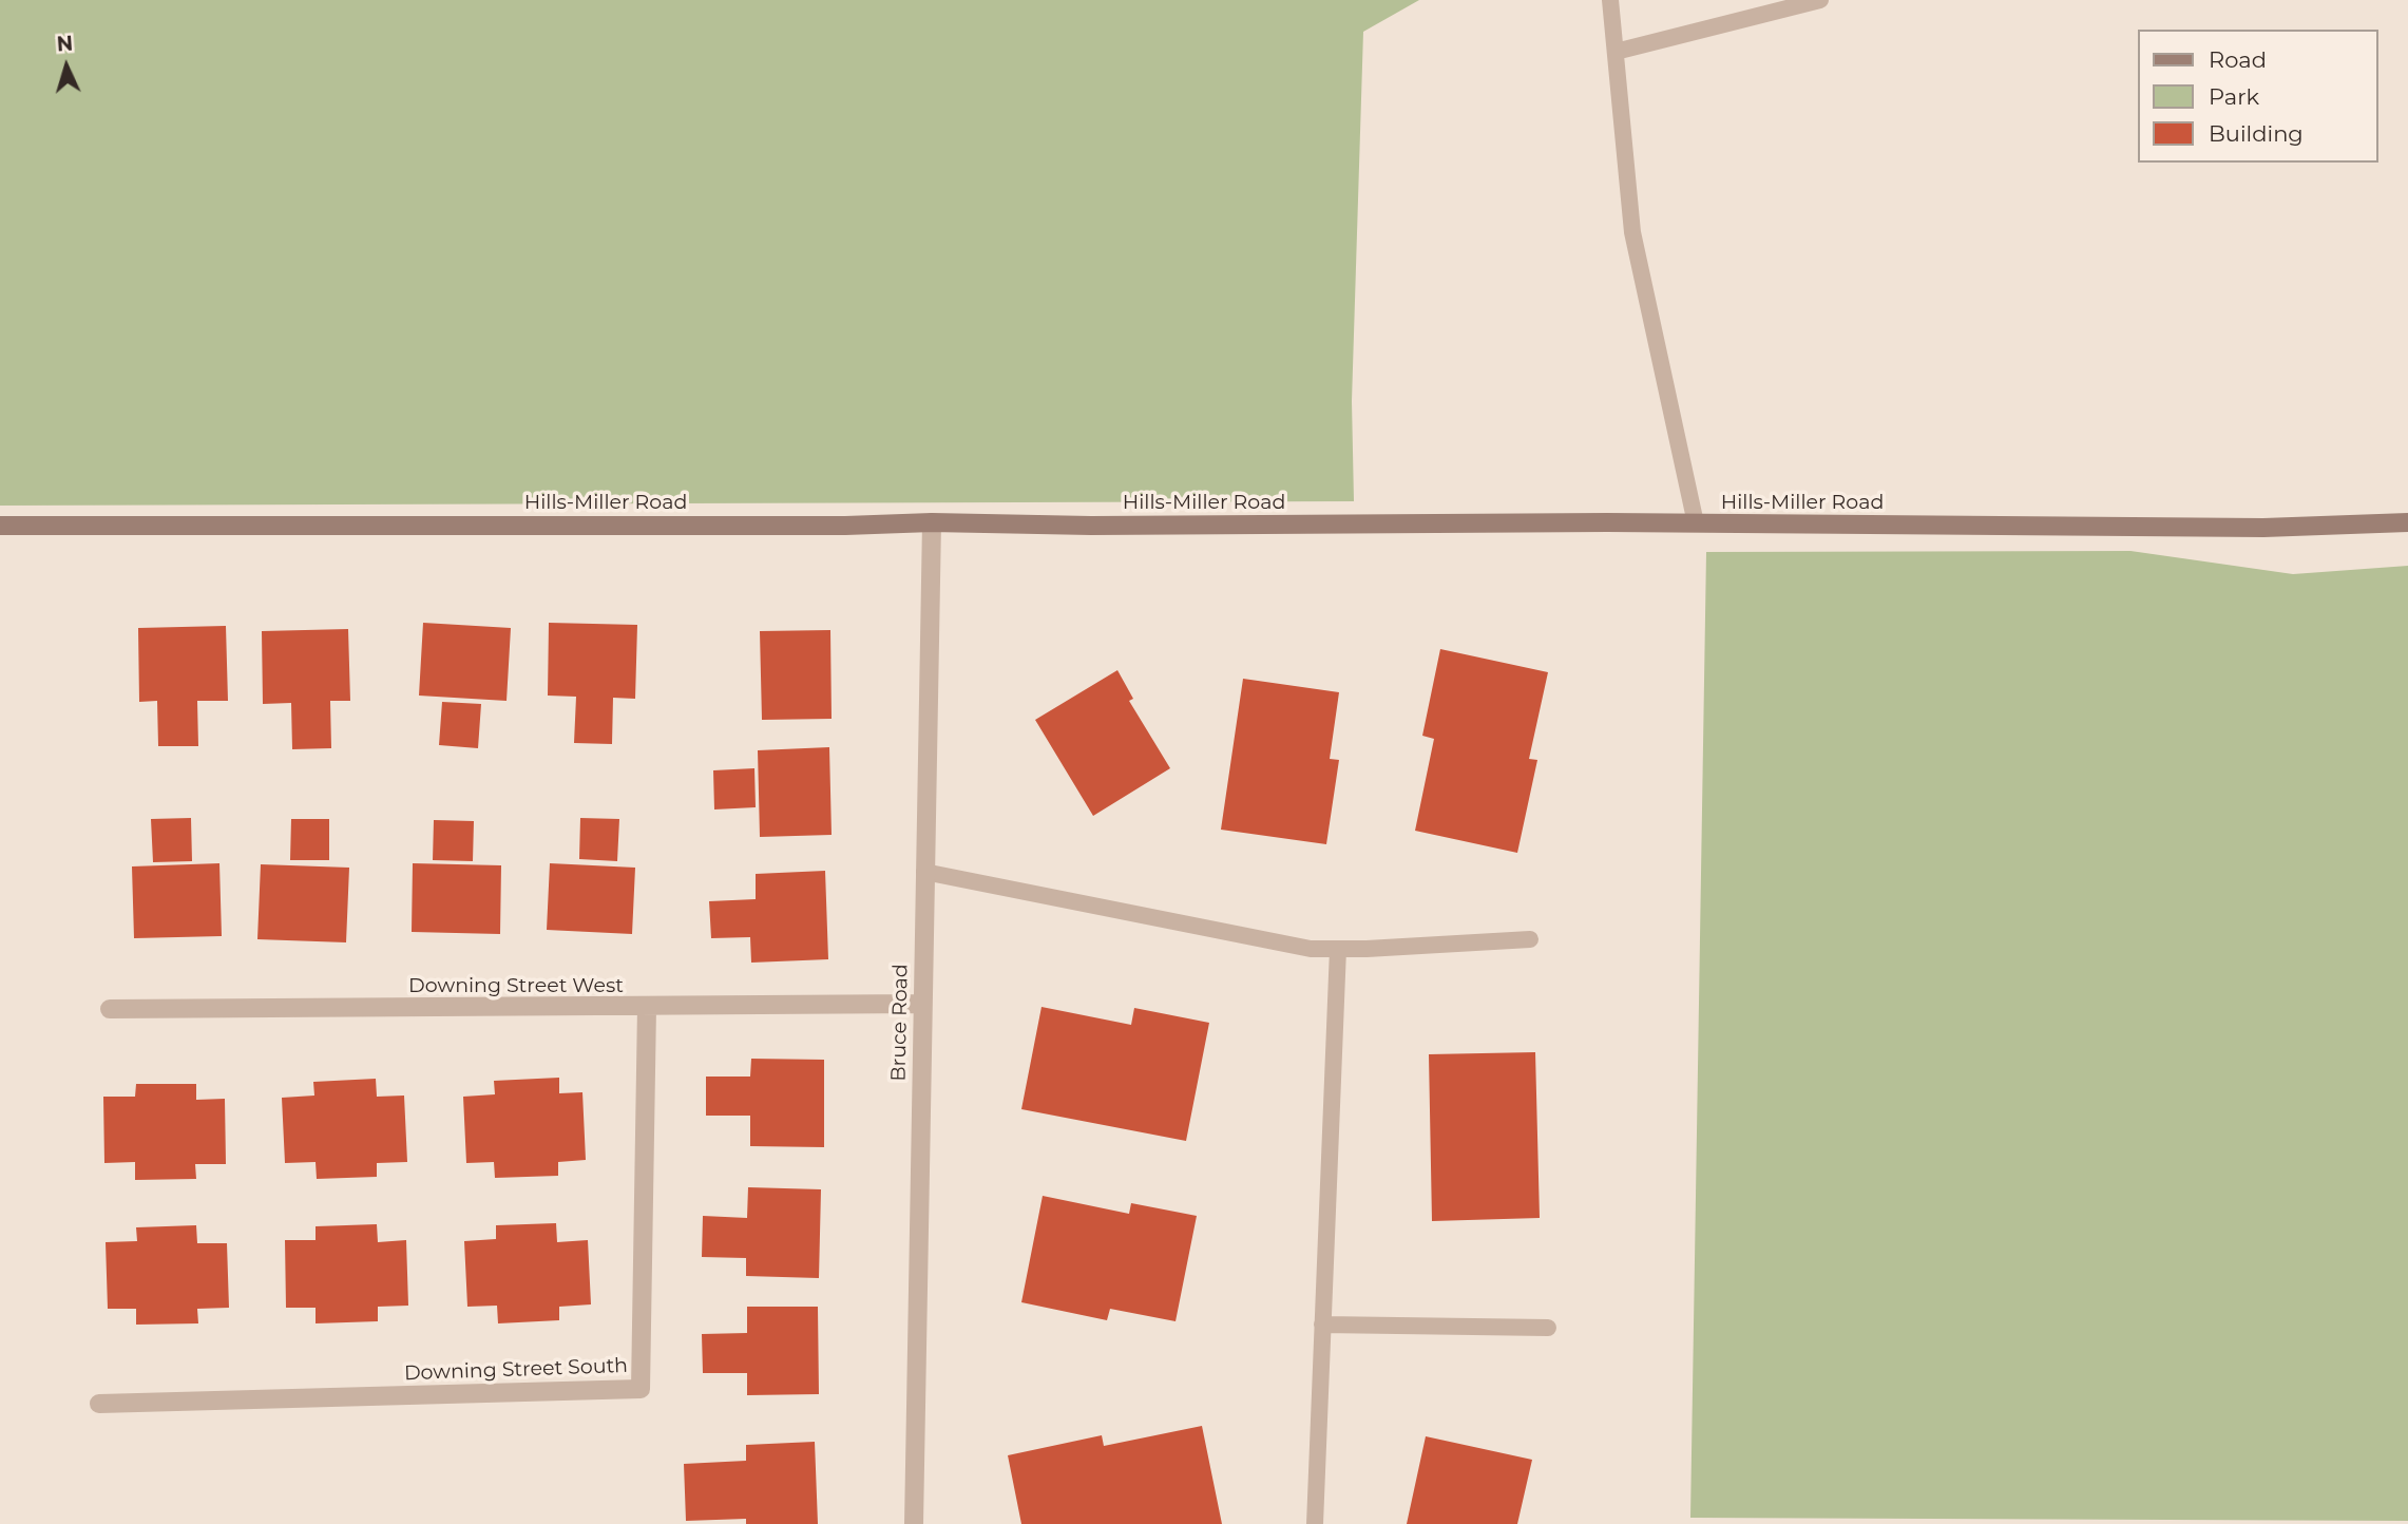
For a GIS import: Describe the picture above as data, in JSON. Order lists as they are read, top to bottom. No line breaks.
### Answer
{"streets":{"street":["Hills-Miller Road","Downing Street West","Bruce Road","Downing Street South"]},"crossings":[["Hills-Miller Road","Bruce Road"],["Downing Street West","Bruce Road"],["Downing Street West","Downing Street South"]],"legend":["Road","Park","Building"],"north":"top"}
